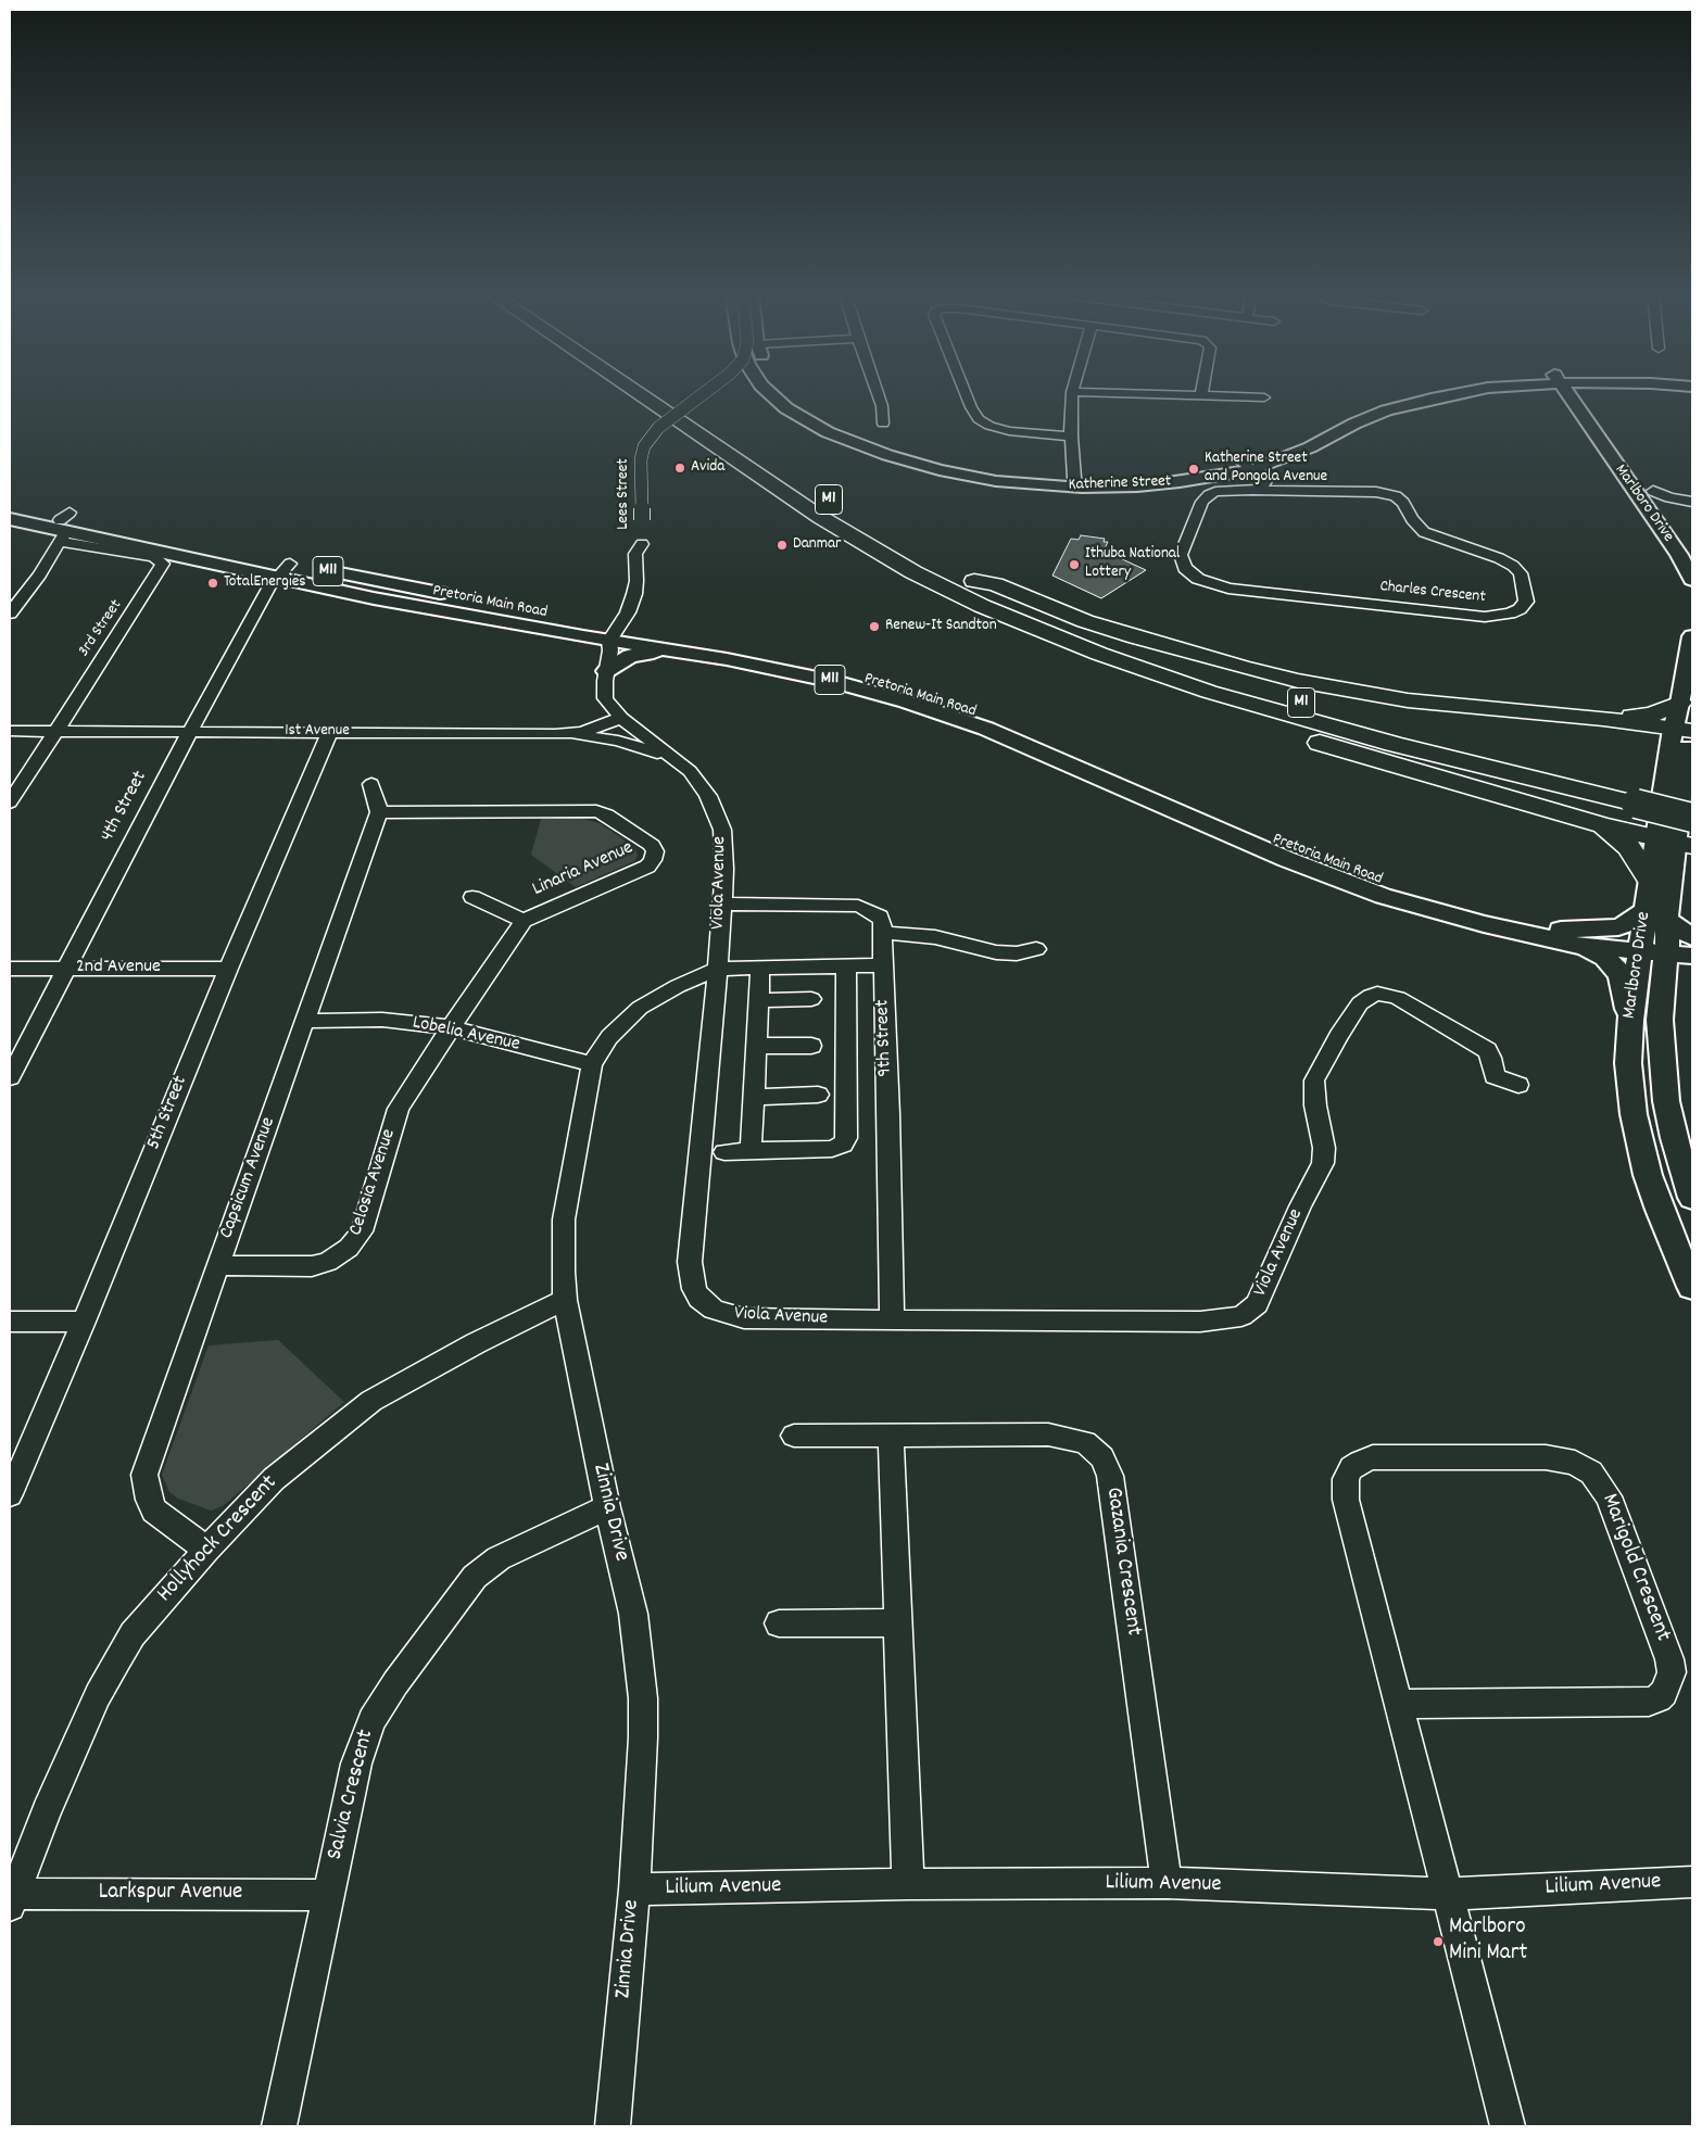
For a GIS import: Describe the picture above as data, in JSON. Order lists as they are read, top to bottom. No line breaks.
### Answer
{"streets":{"highway":["M1"],"main road":["Katherine Street","Marlboro Drive","M11","Pretoria Main Road"],"street":["Lees Street","Charles Crescent","3rd Street","1st Avenue","4th Street","Linaria Avenue","Viola Avenue","2nd Avenue","Lobelia Avenue","9th Street","5th Street","Capsicum Avenue","Celosia Avenue","Zinnia Drive","Hollyhock Crescent","Gazania Crescent","Marigold Crescent","Salvia Crescent","Lilium Avenue","Larkspur Avenue"]},"crossings":[["Katherine Street","Charles Crescent"],["Lees Street","Pretoria Main Road"],["Lees Street","Viola Avenue"],["Marlboro Drive","M11"],["Marlboro Drive","Pretoria Main Road"],["M11","Pretoria Main Road"],["Pretoria Main Road","3rd Street"],["Pretoria Main Road","4th Street"],["Pretoria Main Road","Viola Avenue"],["3rd Street","1st Avenue"],["1st Avenue","4th Street"],["1st Avenue","Viola Avenue"],["1st Avenue","5th Street"],["4th Street","2nd Avenue"],["Linaria Avenue","Lobelia Avenue"],["Linaria Avenue","Capsicum Avenue"],["Linaria Avenue","Celosia Avenue"],["Viola Avenue","9th Street"],["Viola Avenue","Zinnia Drive"],["2nd Avenue","5th Street"],["Lobelia Avenue","Capsicum Avenue"],["Lobelia Avenue","Celosia Avenue"],["Lobelia Avenue","Zinnia Drive"],["Capsicum Avenue","Celosia Avenue"],["Capsicum Avenue","Hollyhock Crescent"],["Zinnia Drive","Hollyhock Crescent"],["Zinnia Drive","Salvia Crescent"],["Zinnia Drive","Lilium Avenue"],["Hollyhock Crescent","Larkspur Avenue"],["Gazania Crescent","Lilium Avenue"],["Marigold Crescent","Lilium Avenue"],["Salvia Crescent","Larkspur Avenue"]],"places":["Avida","Katherine Street and Pongola Avenue","Danmar","Ithuba National Lottery","TotalEnergies","Renew-It Sandton","Marlboro Mini Mart"]}
